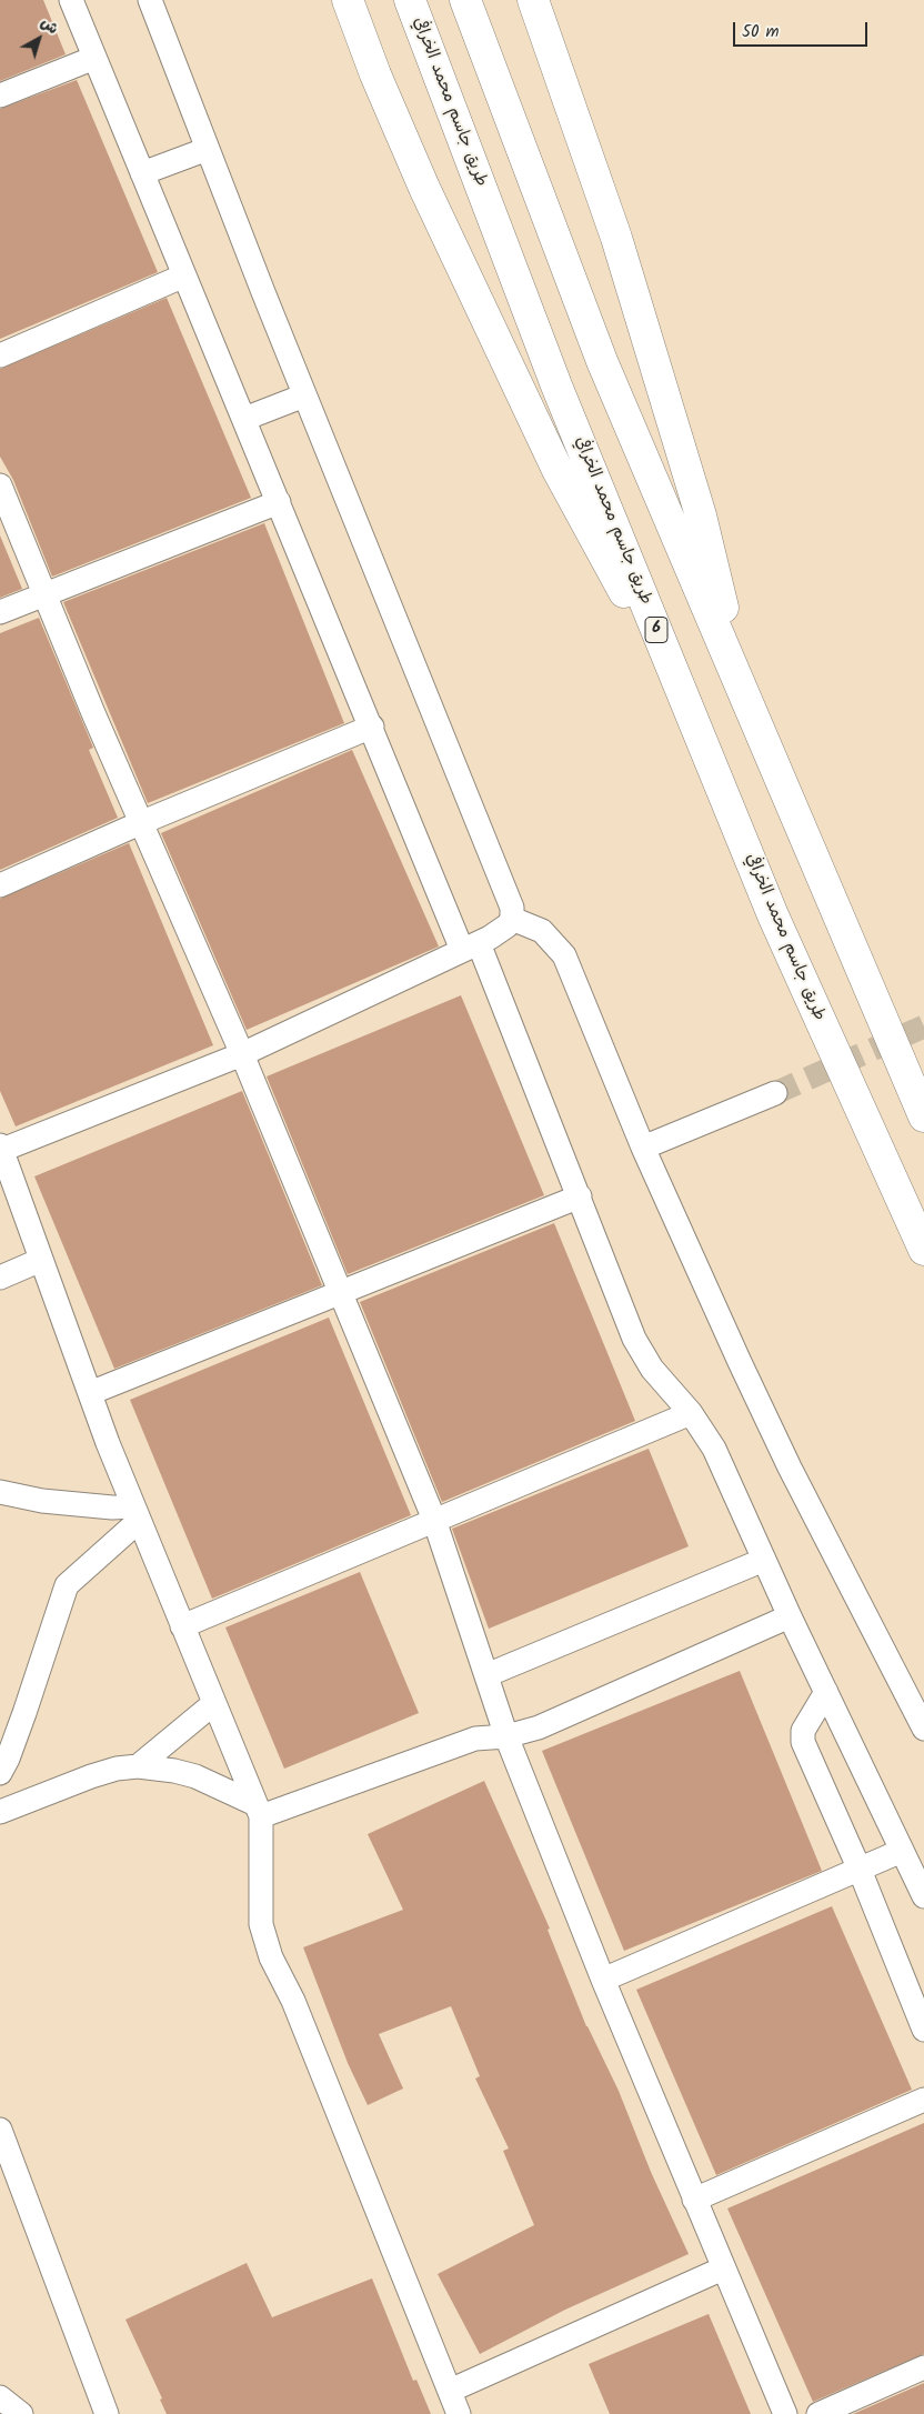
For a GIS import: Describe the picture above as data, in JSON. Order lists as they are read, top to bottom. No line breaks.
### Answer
{"streets":{"highway":["طريق جاسم محمد الخرافي","6"]},"scale_bar":"50 m","north":"top right"}
